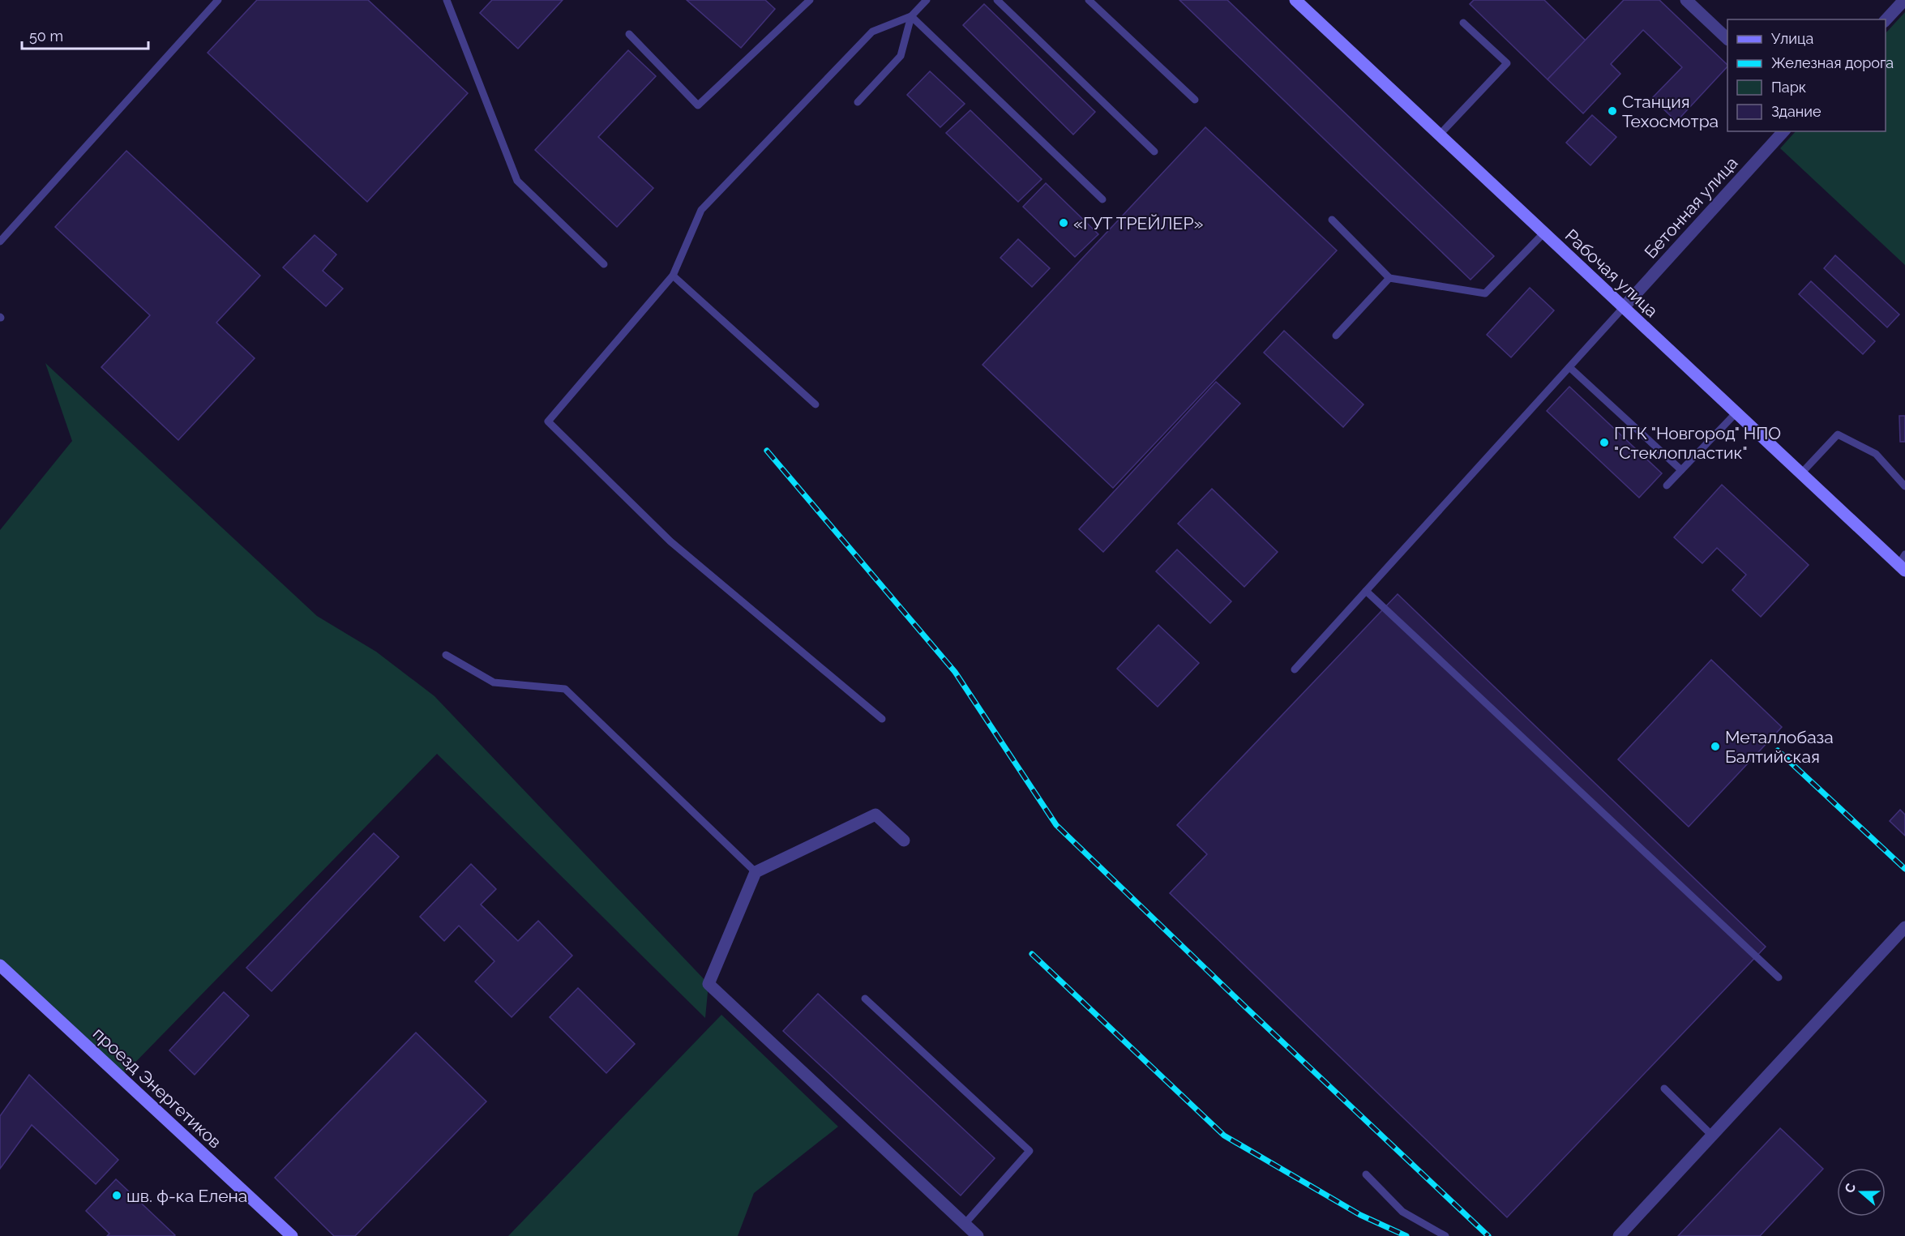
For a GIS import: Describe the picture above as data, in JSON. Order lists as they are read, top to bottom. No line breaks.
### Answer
{"streets":{"main road":["Рабочая улица","проезд Энергетиков"],"street":["Бетонная улица"]},"crossings":[["Бетонная улица","Рабочая улица"]],"places":["Станция Техосмотра","«ГУТ ТРЕЙЛЕР»","ПТК \"Новгород\" НПО \"Стеклопластик\"","Металлобаза Балтийская","шв. ф-ка Елена"],"legend":["Улица","Железная дорога","Парк","Здание"],"scale_bar":"50 m","north":"left"}
